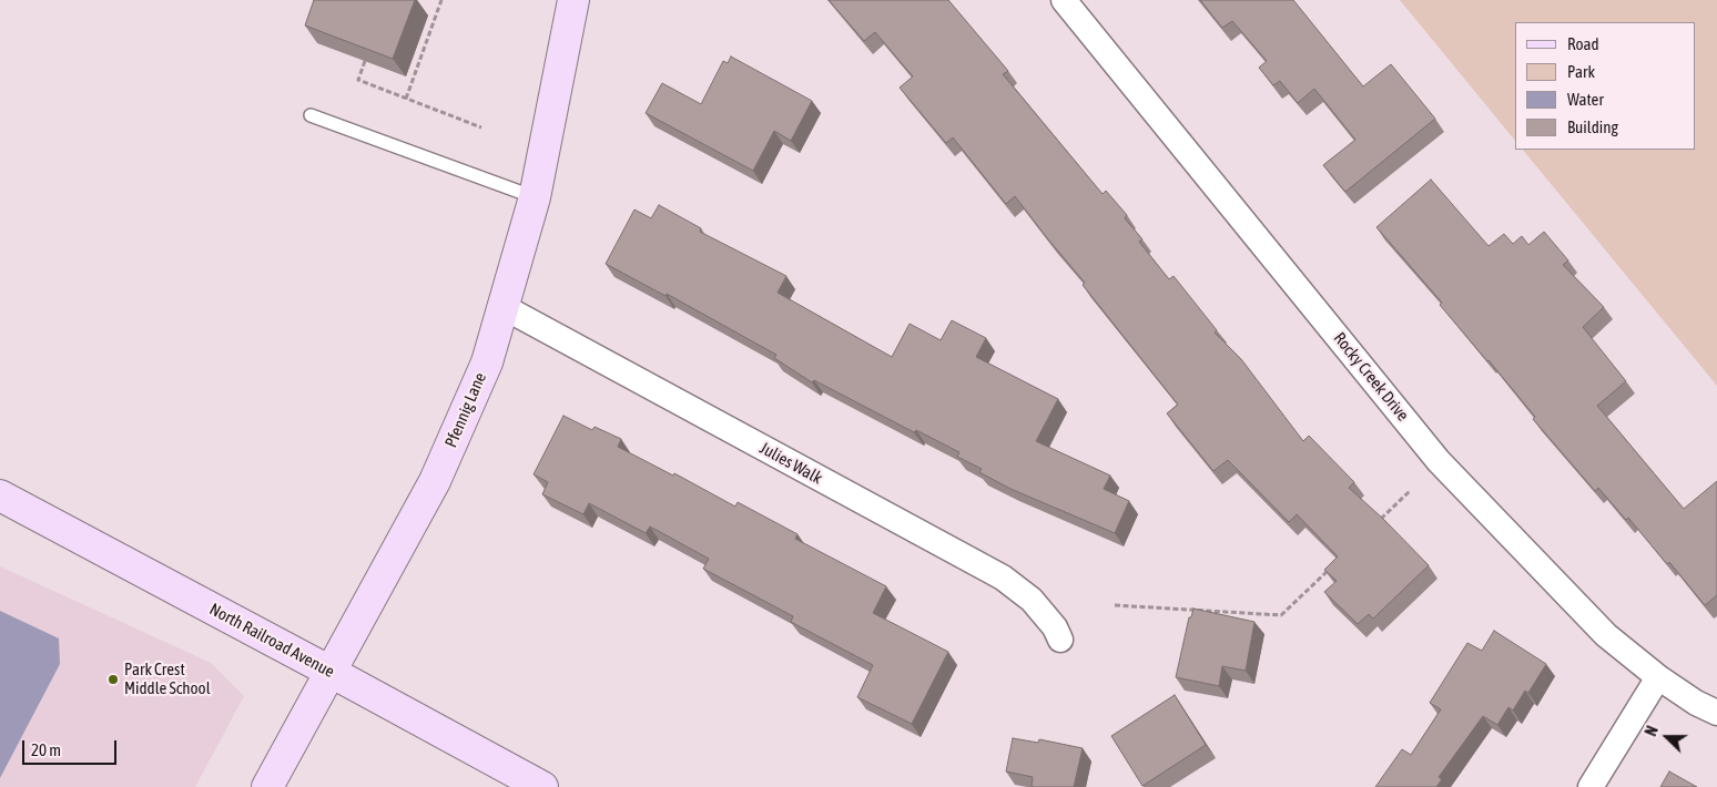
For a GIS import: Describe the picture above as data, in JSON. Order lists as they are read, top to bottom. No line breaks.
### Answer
{"streets":{"street":["Rocky Creek Drive","Pfennig Lane","Julies Walk","North Railroad Avenue"]},"crossings":[["Pfennig Lane","Julies Walk"],["Pfennig Lane","North Railroad Avenue"]],"places":["Park Crest Middle School"],"legend":["Road","Park","Water","Building"],"scale_bar":"20 m","north":"left"}
